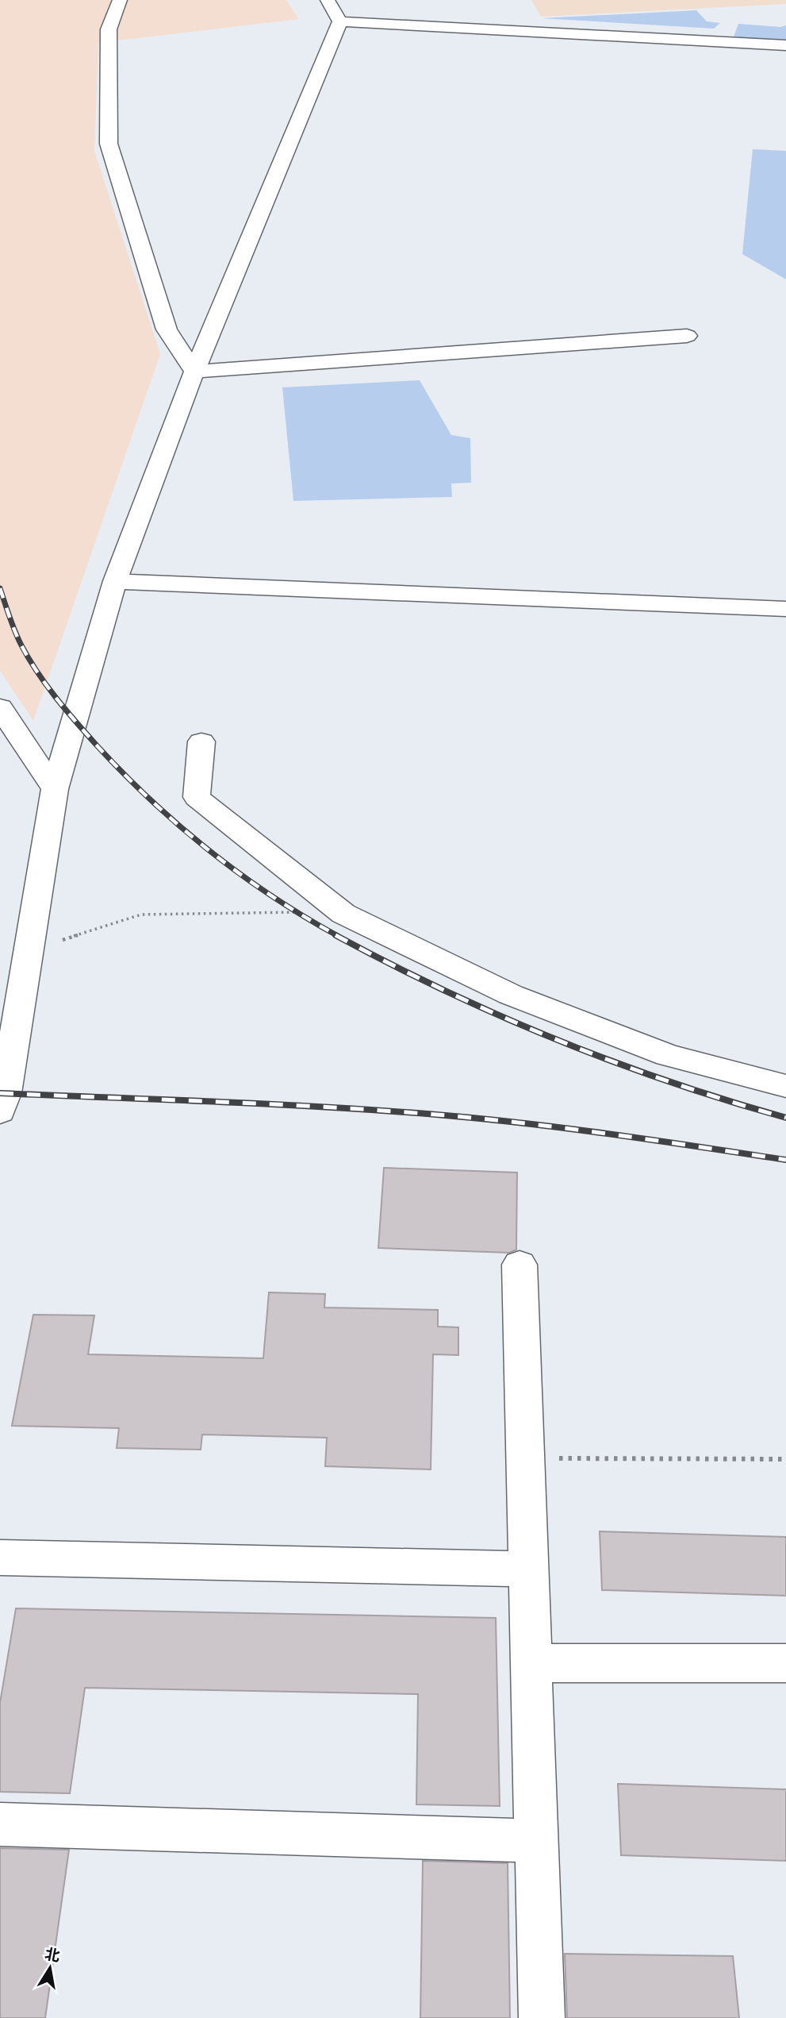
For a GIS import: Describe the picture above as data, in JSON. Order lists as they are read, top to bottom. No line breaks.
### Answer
{"north":"top"}
